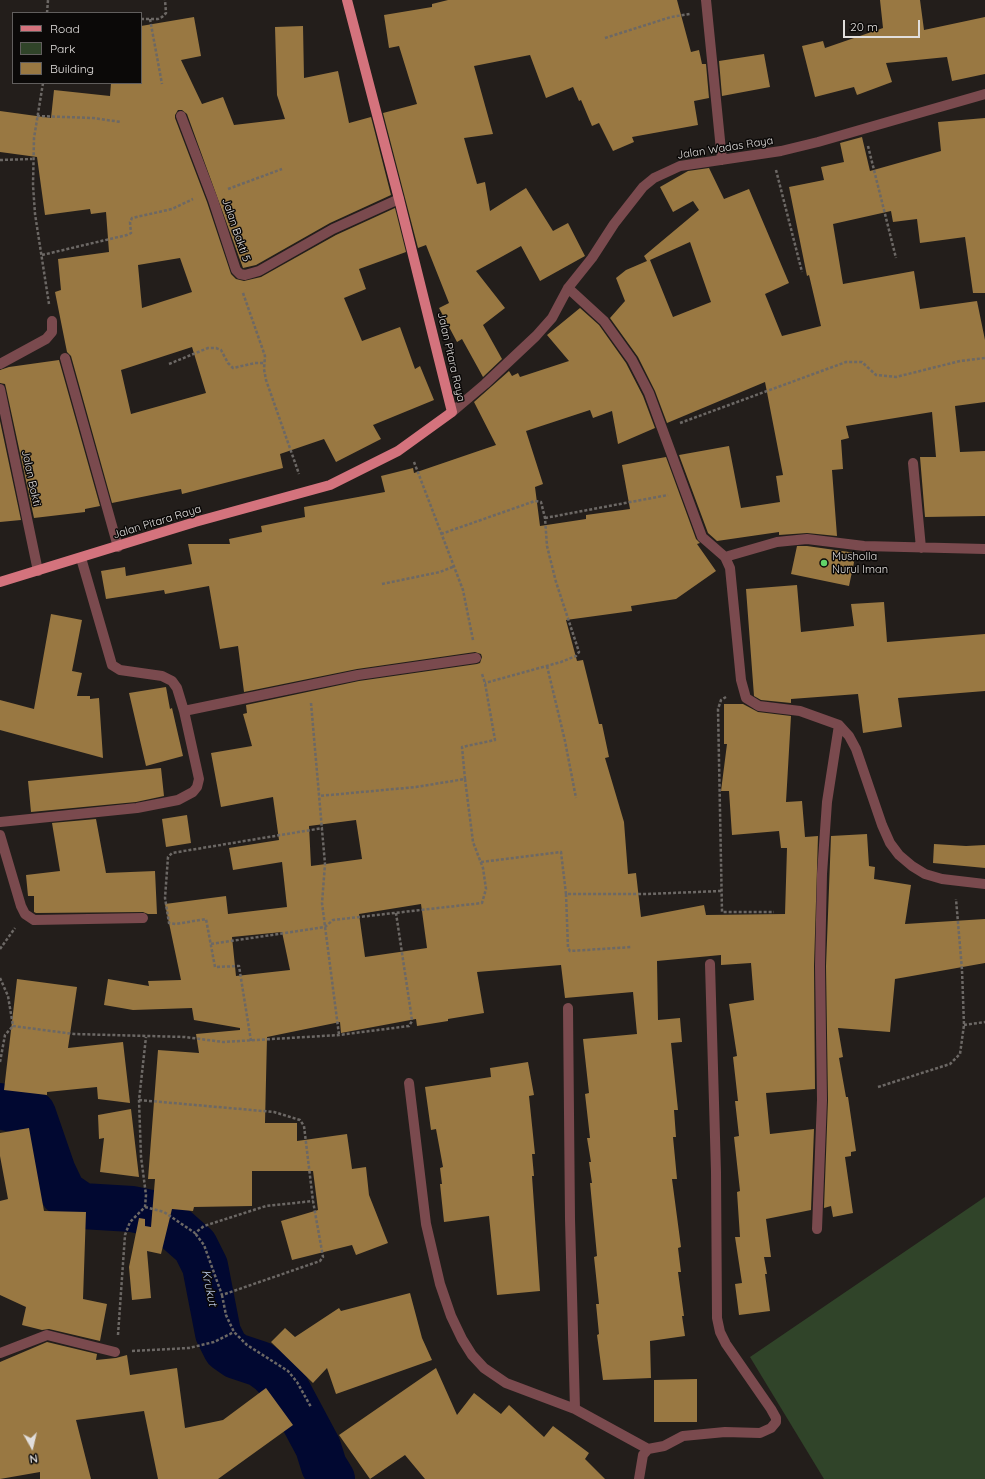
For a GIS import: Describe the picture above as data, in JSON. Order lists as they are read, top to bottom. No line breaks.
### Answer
{"streets":{"main road":["Jalan Pitara Raya"],"street":["Jalan Wadas Raya","Jalan Bakti 5","Jalan Bakti"]},"crossings":[["Jalan Wadas Raya","Jalan Pitara Raya"],["Jalan Bakti 5","Jalan Pitara Raya"],["Jalan Pitara Raya","Jalan Bakti"]],"water":["Krukut"],"places":["Musholla Nurul Iman"],"legend":["Road","Park","Building"],"scale_bar":"20 m","north":"bottom"}
